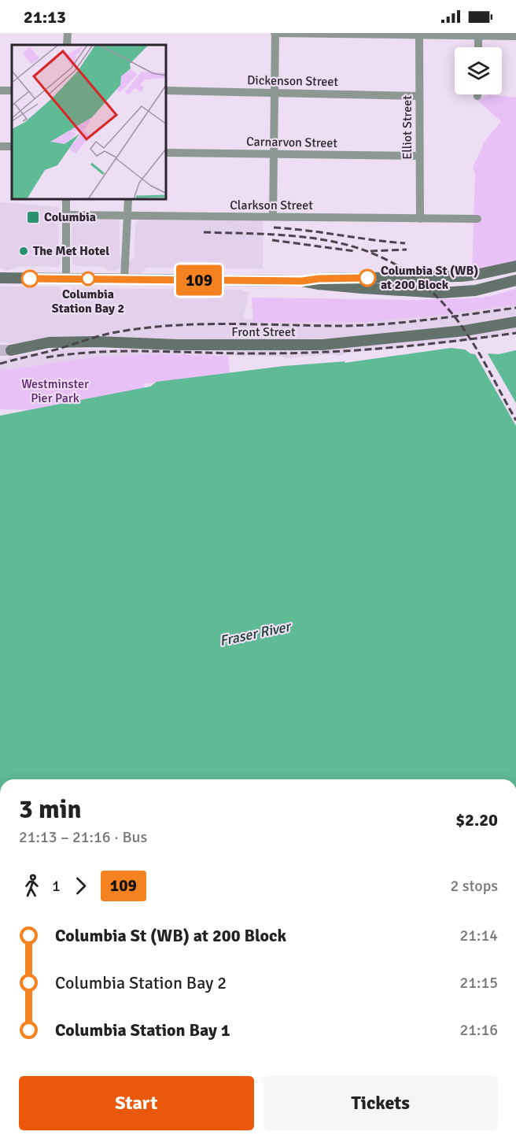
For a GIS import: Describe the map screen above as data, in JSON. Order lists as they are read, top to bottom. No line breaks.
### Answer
{"streets":{"street":["Dickenson Street","Elliot Street","Carnarvon Street","Clarkson Street","Front Street"]},"crossings":[["Dickenson Street","Elliot Street"],["Elliot Street","Carnarvon Street"],["Elliot Street","Clarkson Street"]],"water":["Fraser River"],"parks":["Westminster Pier Park"],"places":{"transit":["Columbia"],"other":["The Met Hotel","Columbia St (WB) at 200 Block","Columbia Station Bay 2"]},"lines":["bus line 109"],"page":{"status":"21:13","on_map":"109","heading":["3 min","21:13 – 21:16 · Bus","$2.20"],"legs":["1","109","2 stops"],"list":[{"name":"Columbia St (WB) at 200 Block","value":"21:14"},{"name":"Columbia Station Bay 2","value":"21:15"},{"name":"Columbia Station Bay 1","value":"21:16"}],"buttons":["Start","Tickets"]}}
